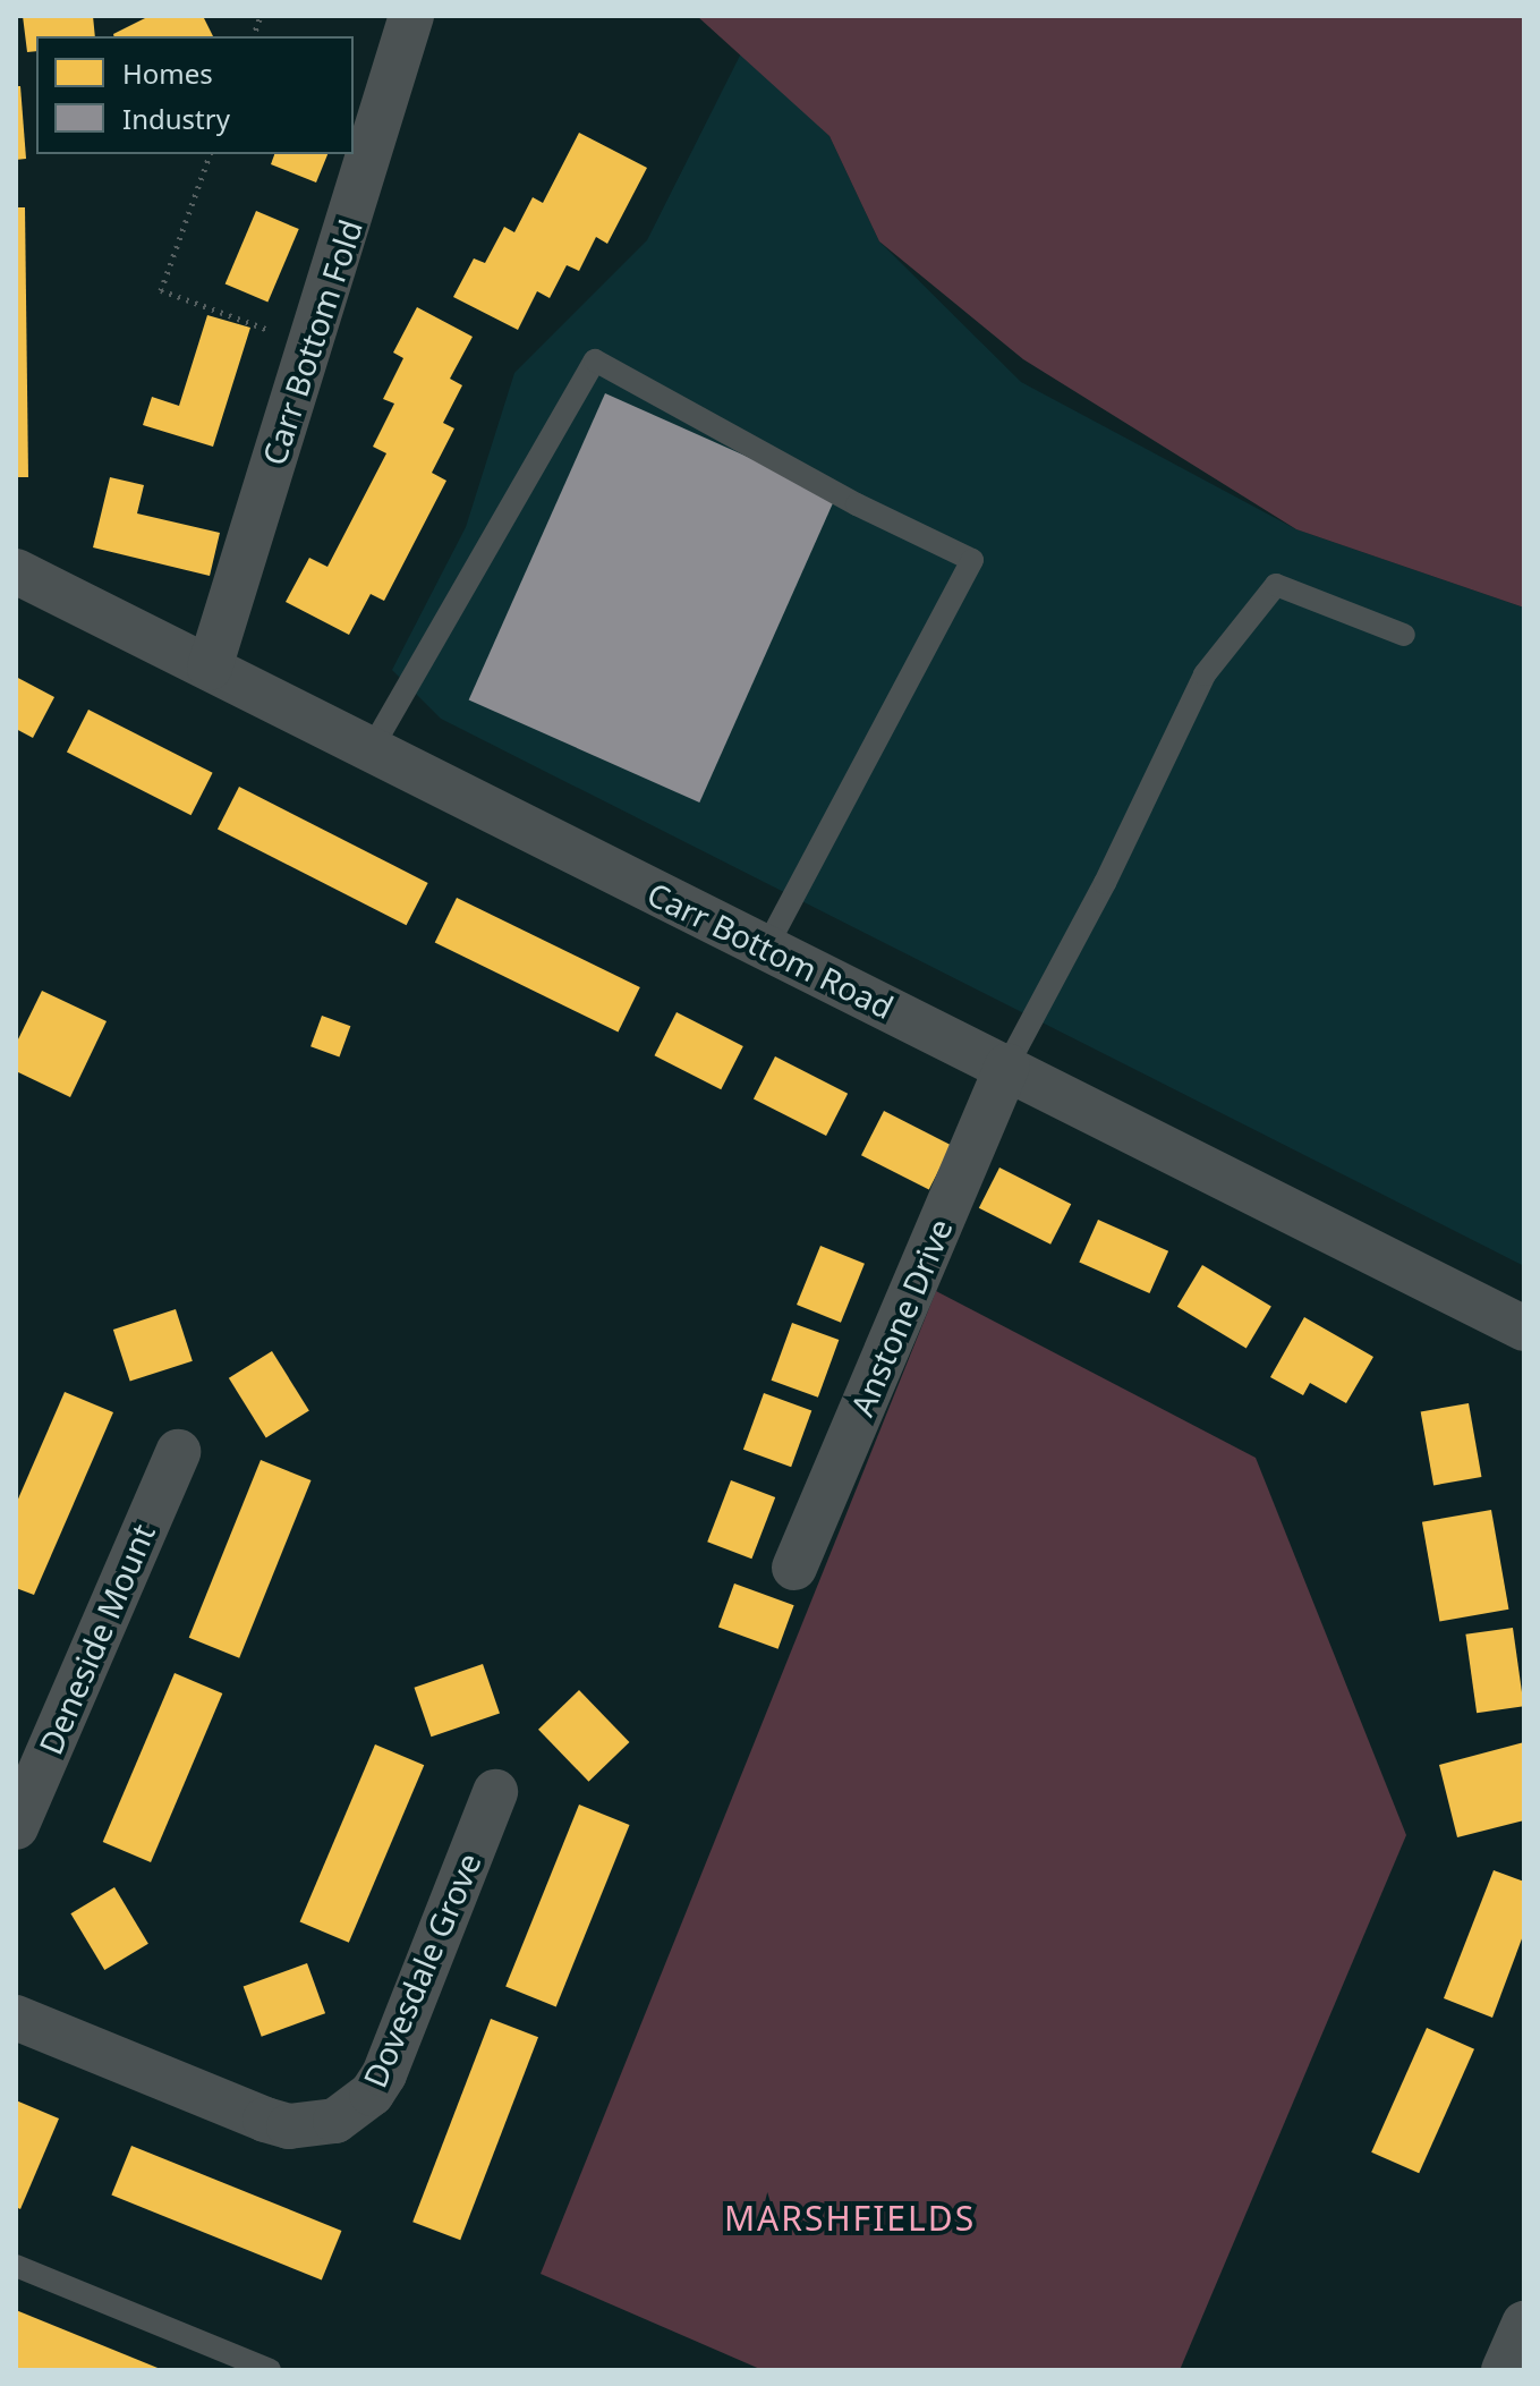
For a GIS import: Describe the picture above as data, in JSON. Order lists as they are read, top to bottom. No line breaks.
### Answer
{"streets":{"street":["Carr Bottom Fold","Carr Bottom Road","Anstone Drive","Deneside Mount","Dovesdale Grove"]},"crossings":[["Carr Bottom Fold","Carr Bottom Road"],["Carr Bottom Road","Anstone Drive"]],"districts":["MARSHFIELDS"],"legend":["Homes","Industry"]}
